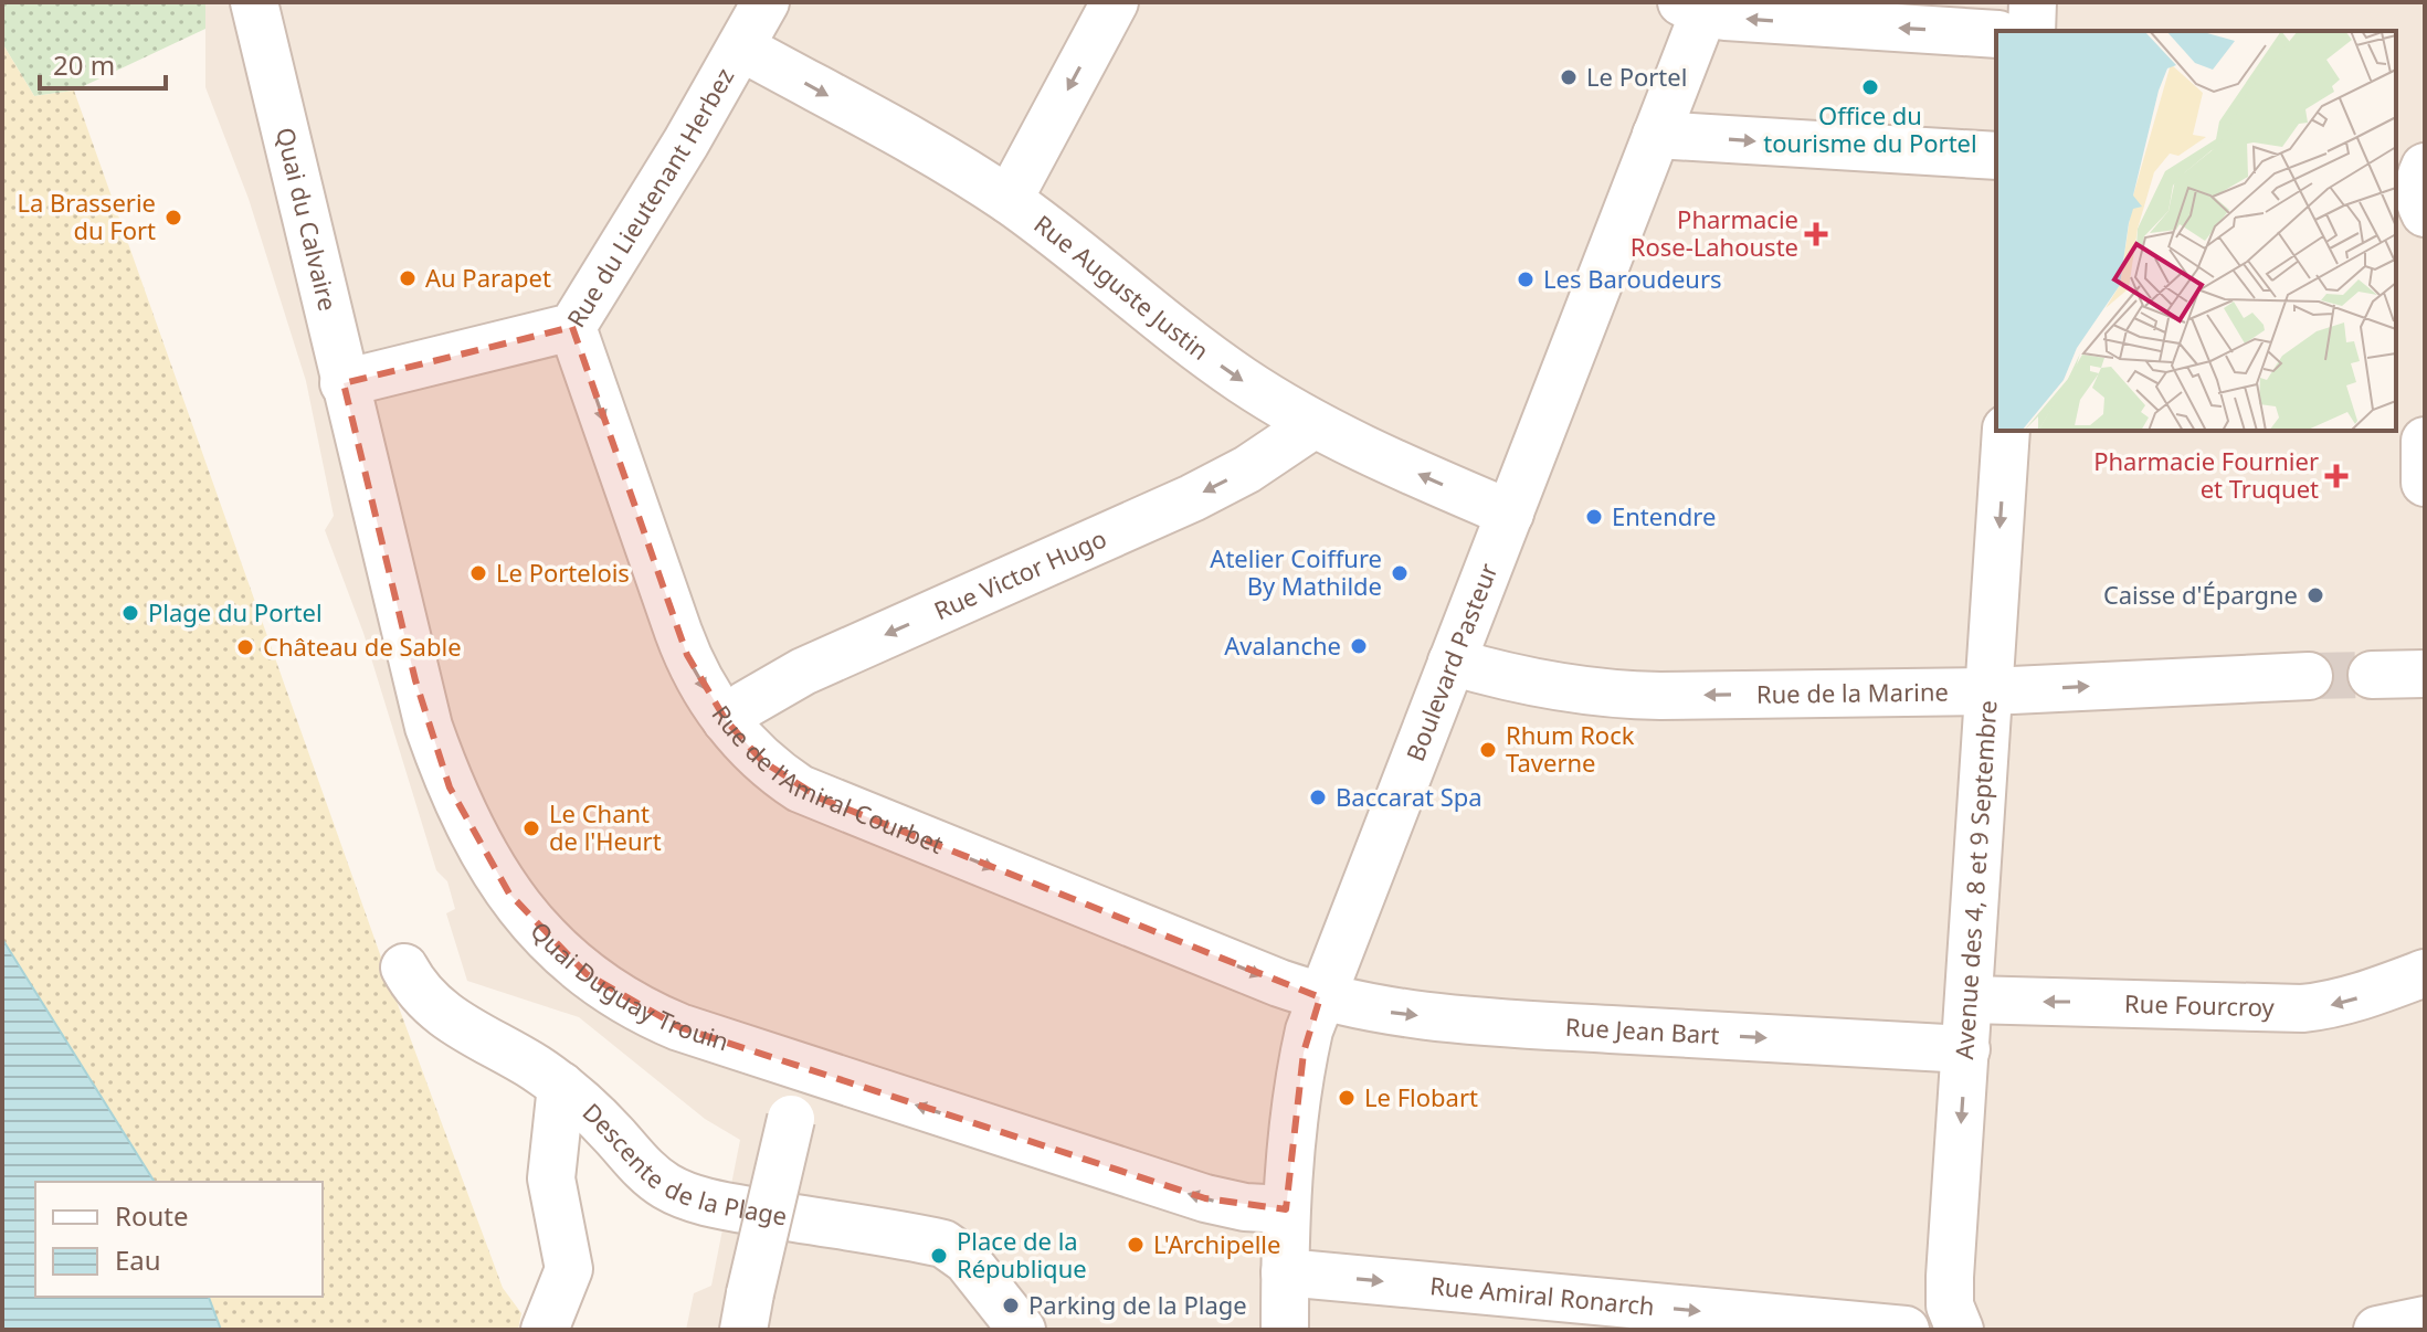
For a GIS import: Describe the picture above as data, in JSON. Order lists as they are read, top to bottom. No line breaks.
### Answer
{"streets":{"street":["Rue du Lieutenant Herbez","Quai du Calvaire","Rue Auguste Justin","Rue Victor Hugo","Boulevard Pasteur","Rue de la Marine","Rue de l'Amiral Courbet","Avenue des 4, 8 et 9 Septembre","Quai Duguay Trouin","Rue Fourcroy","Rue Jean Bart","Descente de la Plage","Rue Amiral Ronarch"]},"crossings":[["Rue du Lieutenant Herbez","Quai du Calvaire"],["Rue du Lieutenant Herbez","Rue Auguste Justin"],["Rue du Lieutenant Herbez","Rue de l'Amiral Courbet"],["Rue du Lieutenant Herbez","Quai Duguay Trouin"],["Quai du Calvaire","Quai Duguay Trouin"],["Rue Auguste Justin","Rue Victor Hugo"],["Rue Auguste Justin","Boulevard Pasteur"],["Rue Victor Hugo","Rue de l'Amiral Courbet"],["Boulevard Pasteur","Rue de la Marine"],["Boulevard Pasteur","Rue de l'Amiral Courbet"],["Boulevard Pasteur","Quai Duguay Trouin"],["Boulevard Pasteur","Rue Jean Bart"],["Boulevard Pasteur","Rue Amiral Ronarch"],["Rue de la Marine","Avenue des 4, 8 et 9 Septembre"],["Rue de l'Amiral Courbet","Rue Jean Bart"],["Avenue des 4, 8 et 9 Septembre","Rue Fourcroy"],["Avenue des 4, 8 et 9 Septembre","Rue Jean Bart"]],"one_way":["Rue Victor Hugo","Rue de l'Amiral Courbet","Avenue des 4, 8 et 9 Septembre","Quai Duguay Trouin","Rue Fourcroy","Rue Jean Bart","Rue Amiral Ronarch"],"places":{"other":["Le Portel","Office du tourisme du Portel","La Brasserie du Fort","Au Parapet","Les Baroudeurs","Entendre","Le Portelois","Atelier Coiffure By Mathilde","Caisse d'Épargne","Plage du Portel","Avalanche","Château de Sable","Rhum Rock Taverne","Baccarat Spa","Le Chant de l'Heurt","Le Flobart","L'Archipelle","Place de la République","Parking de la Plage"],"health":["Pharmacie Rose-Lahouste","Pharmacie Fournier et Truquet"]},"legend":["Route","Eau"],"scale_bar":"20 m"}
